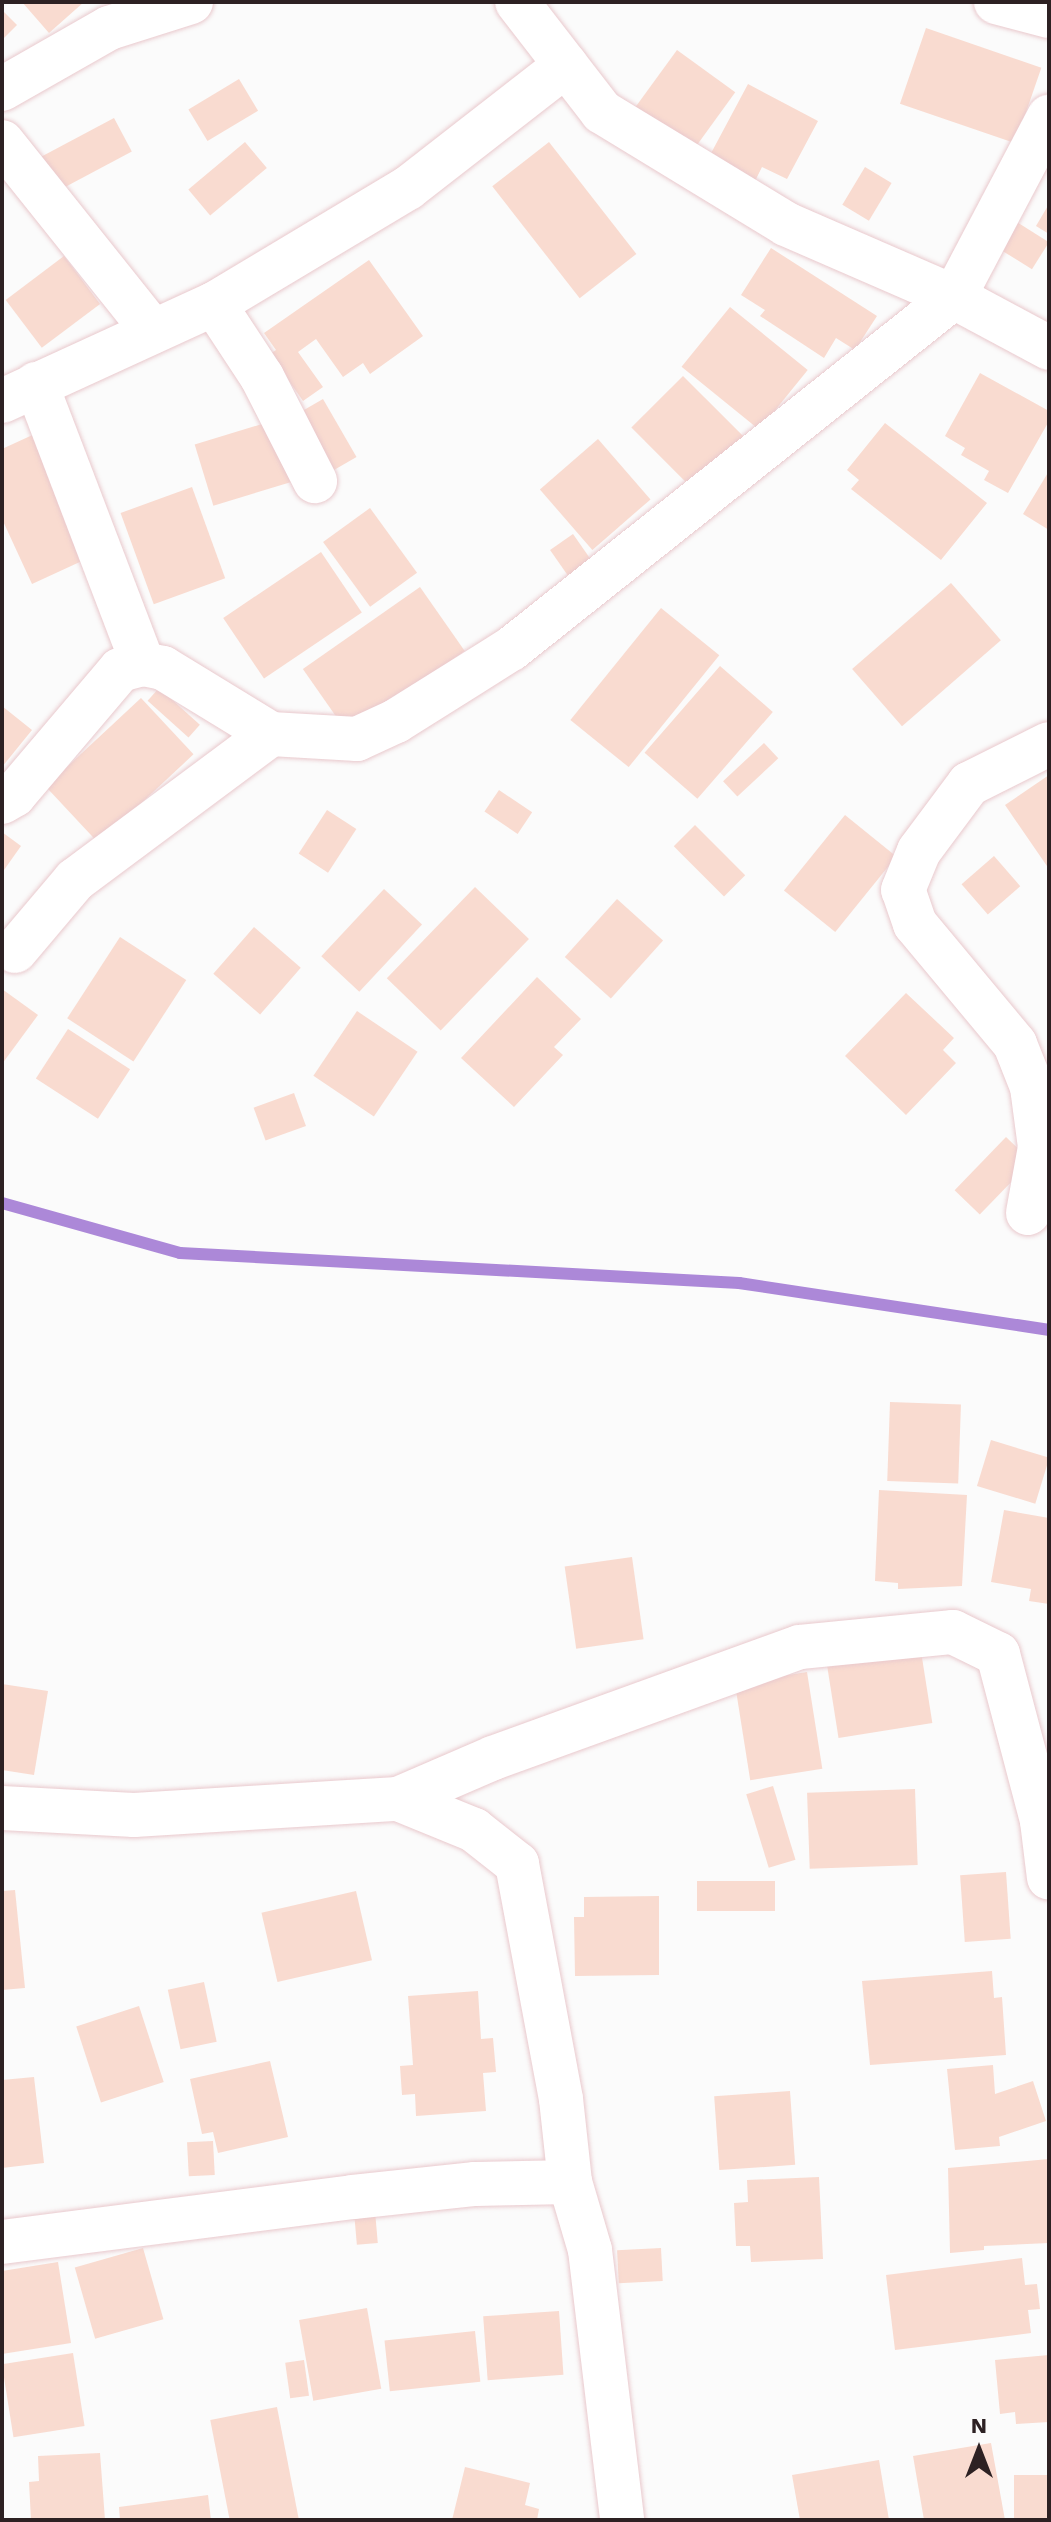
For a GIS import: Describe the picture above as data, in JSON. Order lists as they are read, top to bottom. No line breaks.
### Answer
{"north":"top"}
